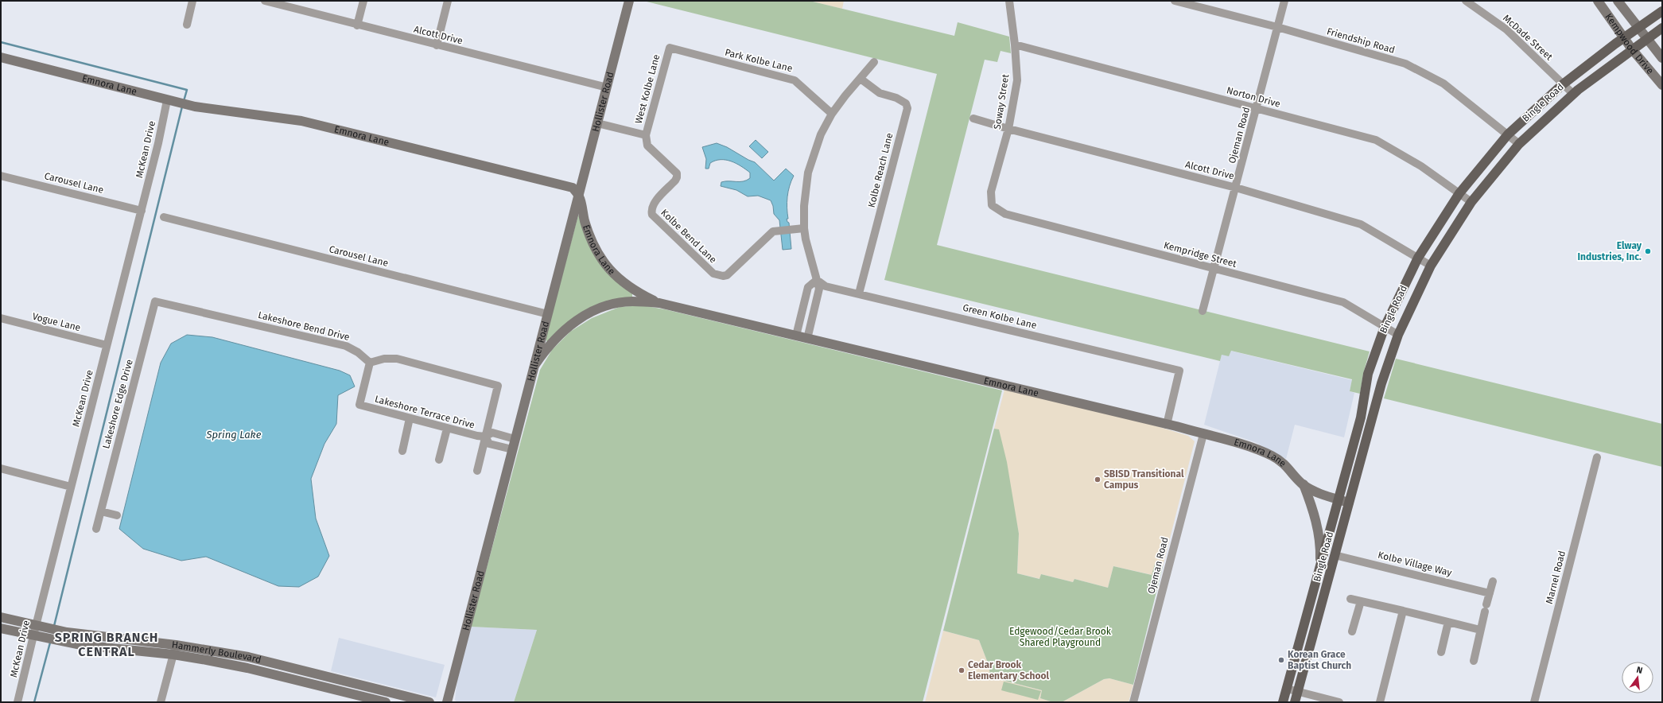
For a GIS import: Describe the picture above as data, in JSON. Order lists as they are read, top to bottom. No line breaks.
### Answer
{"streets":{"main road":["Bingle Road"],"street":["Alcott Drive","McDade Street","Friendship Road","Kempwood Drive","Park Kolbe Lane","Emnora Lane","West Kolbe Lane","Norton Drive","Hollister Road","Soway Street","Ojeman Road","McKean Drive","Kolbe Reach Lane","Carousel Lane","Kolbe Bend Lane","Kempridge Street","Green Kolbe Lane","Vogue Lane","Lakeshore Bend Drive","Lakeshore Edge Drive","Lakeshore Terrace Drive","Kolbe Village Way","Marnel Road","Hammerly Boulevard"]},"crossings":[["Alcott Drive","Hollister Road"],["Alcott Drive","Soway Street"],["Alcott Drive","Bingle Road"],["Alcott Drive","Ojeman Road"],["McDade Street","Bingle Road"],["Friendship Road","Bingle Road"],["Friendship Road","Ojeman Road"],["Kempwood Drive","Bingle Road"],["Park Kolbe Lane","West Kolbe Lane"],["Emnora Lane","Hollister Road"],["Emnora Lane","Bingle Road"],["Emnora Lane","Ojeman Road"],["Emnora Lane","McKean Drive"],["Emnora Lane","Green Kolbe Lane"],["West Kolbe Lane","Kolbe Bend Lane"],["Norton Drive","Soway Street"],["Norton Drive","Bingle Road"],["Norton Drive","Ojeman Road"],["Hollister Road","Carousel Lane"],["Hollister Road","Lakeshore Terrace Drive"],["Soway Street","Kempridge Street"],["Bingle Road","Kempridge Street"],["Bingle Road","Kolbe Village Way"],["Ojeman Road","Kempridge Street"],["McKean Drive","Carousel Lane"],["McKean Drive","Vogue Lane"],["McKean Drive","Hammerly Boulevard"],["Kolbe Reach Lane","Green Kolbe Lane"],["Lakeshore Bend Drive","Lakeshore Edge Drive"],["Lakeshore Bend Drive","Lakeshore Terrace Drive"]],"districts":["SPRING BRANCH CENTRAL"],"water":["Spring Lake"],"parks":["Edgewood/Cedar Brook Shared Playground"],"places":["Elway Industries, Inc.","SBISD Transitional Campus","Korean Grace Baptist Church","Cedar Brook Elementary School"],"north":"top"}
